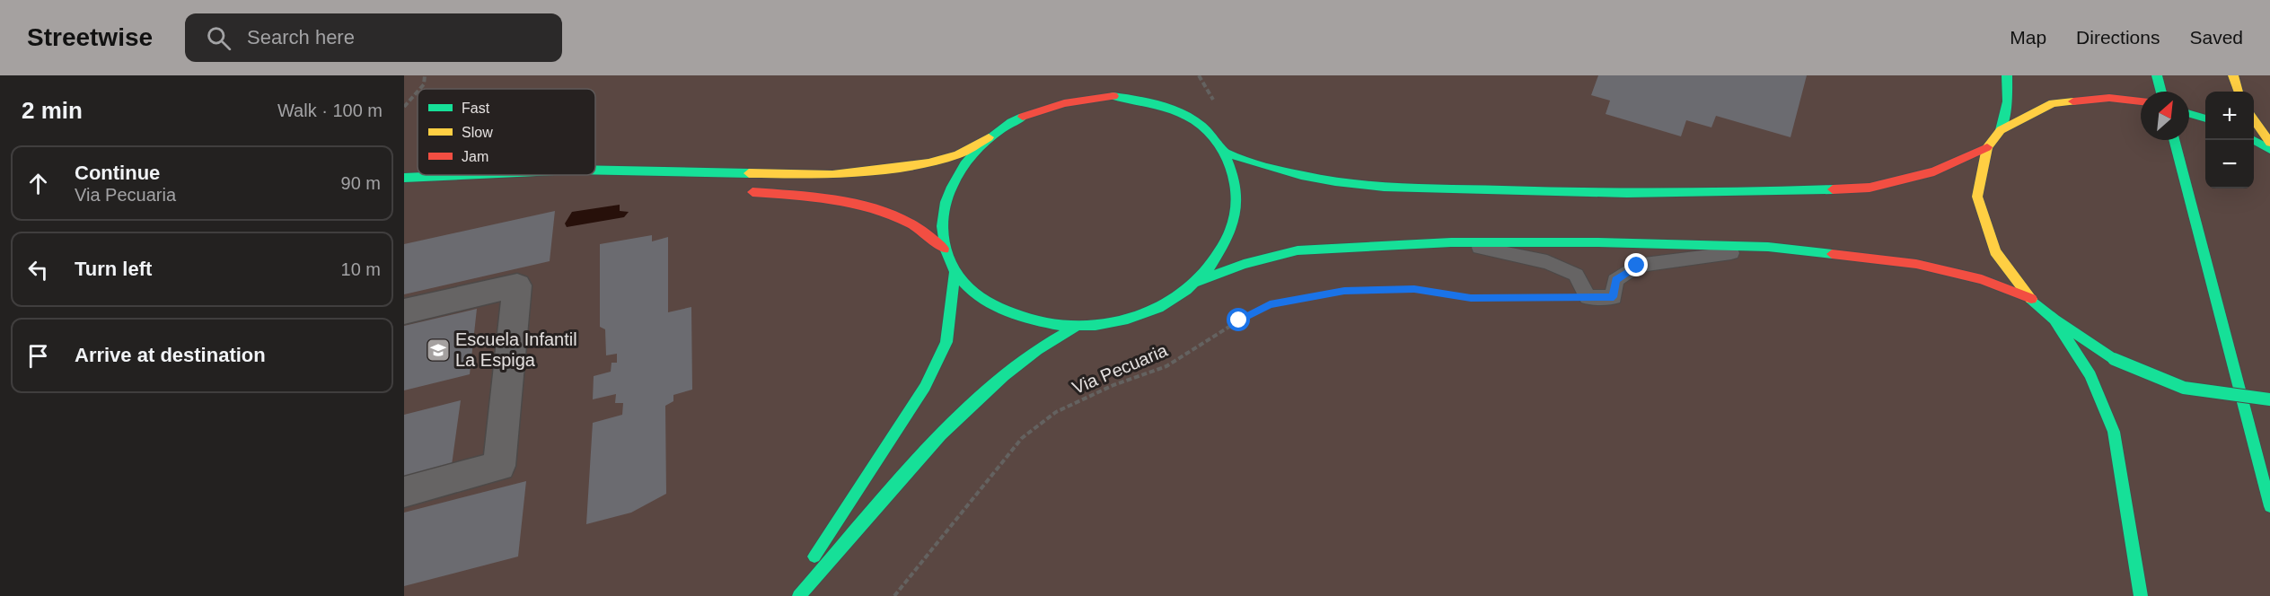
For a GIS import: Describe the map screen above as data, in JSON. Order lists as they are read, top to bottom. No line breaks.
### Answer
{"streets":{"path":["Via Pecuaria"]},"places":{"school or university":["Escuela Infantil La Espiga"]},"legend":["Fast","Slow","Jam"],"north":"top right","page":{"header":"Streetwise","search":"Search here","nav":["Map","Directions","Saved"],"heading":["2 min","Walk · 100 m"],"map_buttons":["+","−"],"list":[["Continue","Via Pecuaria","90 m"],["Turn left","10 m"],"Arrive at destination"]}}
